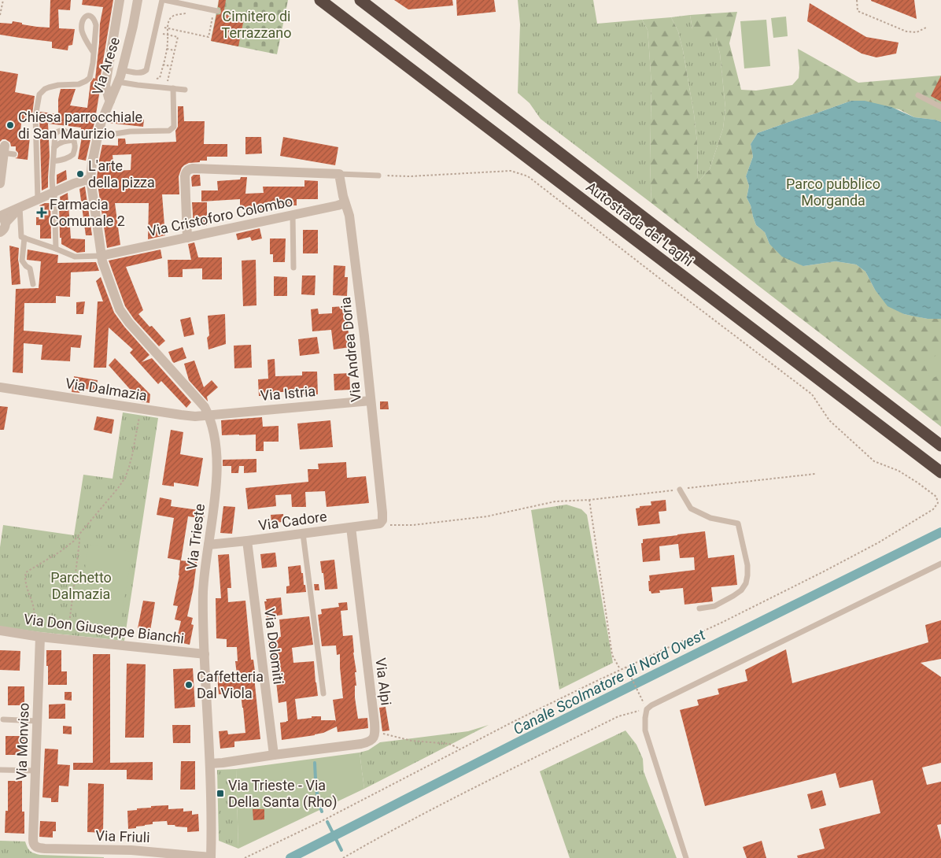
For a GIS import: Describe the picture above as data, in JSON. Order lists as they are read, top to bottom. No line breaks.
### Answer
{"streets":{"highway":["Autostrada dei Laghi"],"street":["Via Arese","Via Cristoforo Colombo","Via Andrea Doria","Via Dalmazia","Via Istria","Via Cadore","Via Trieste","Via Don Giuseppe Bianchi","Via Dolomiti","Via Alpi","Via Monviso","Via Friuli"]},"crossings":[["Via Arese","Via Cristoforo Colombo"],["Via Arese","Via Trieste"],["Via Cristoforo Colombo","Via Andrea Doria"],["Via Cristoforo Colombo","Via Trieste"],["Via Andrea Doria","Via Istria"],["Via Andrea Doria","Via Cadore"],["Via Dalmazia","Via Istria"],["Via Dalmazia","Via Trieste"],["Via Istria","Via Trieste"],["Via Cadore","Via Trieste"],["Via Cadore","Via Dolomiti"],["Via Cadore","Via Alpi"],["Via Trieste","Via Don Giuseppe Bianchi"],["Via Trieste","Via Friuli"],["Via Don Giuseppe Bianchi","Via Monviso"],["Via Monviso","Via Friuli"]],"water":["Canale Scolmatore di Nord Ovest"],"parks":["Cimitero di Terrazzano","Parco pubblico Morganda","Parchetto Dalmazia"],"places":{"other":["Chiesa parrocchiale di San Maurizio","L'arte della pizza","Caffetteria Dal Viola"],"health":["Farmacia Comunale 2"],"transit":["Via Trieste - Via Della Santa (Rho)"]}}
